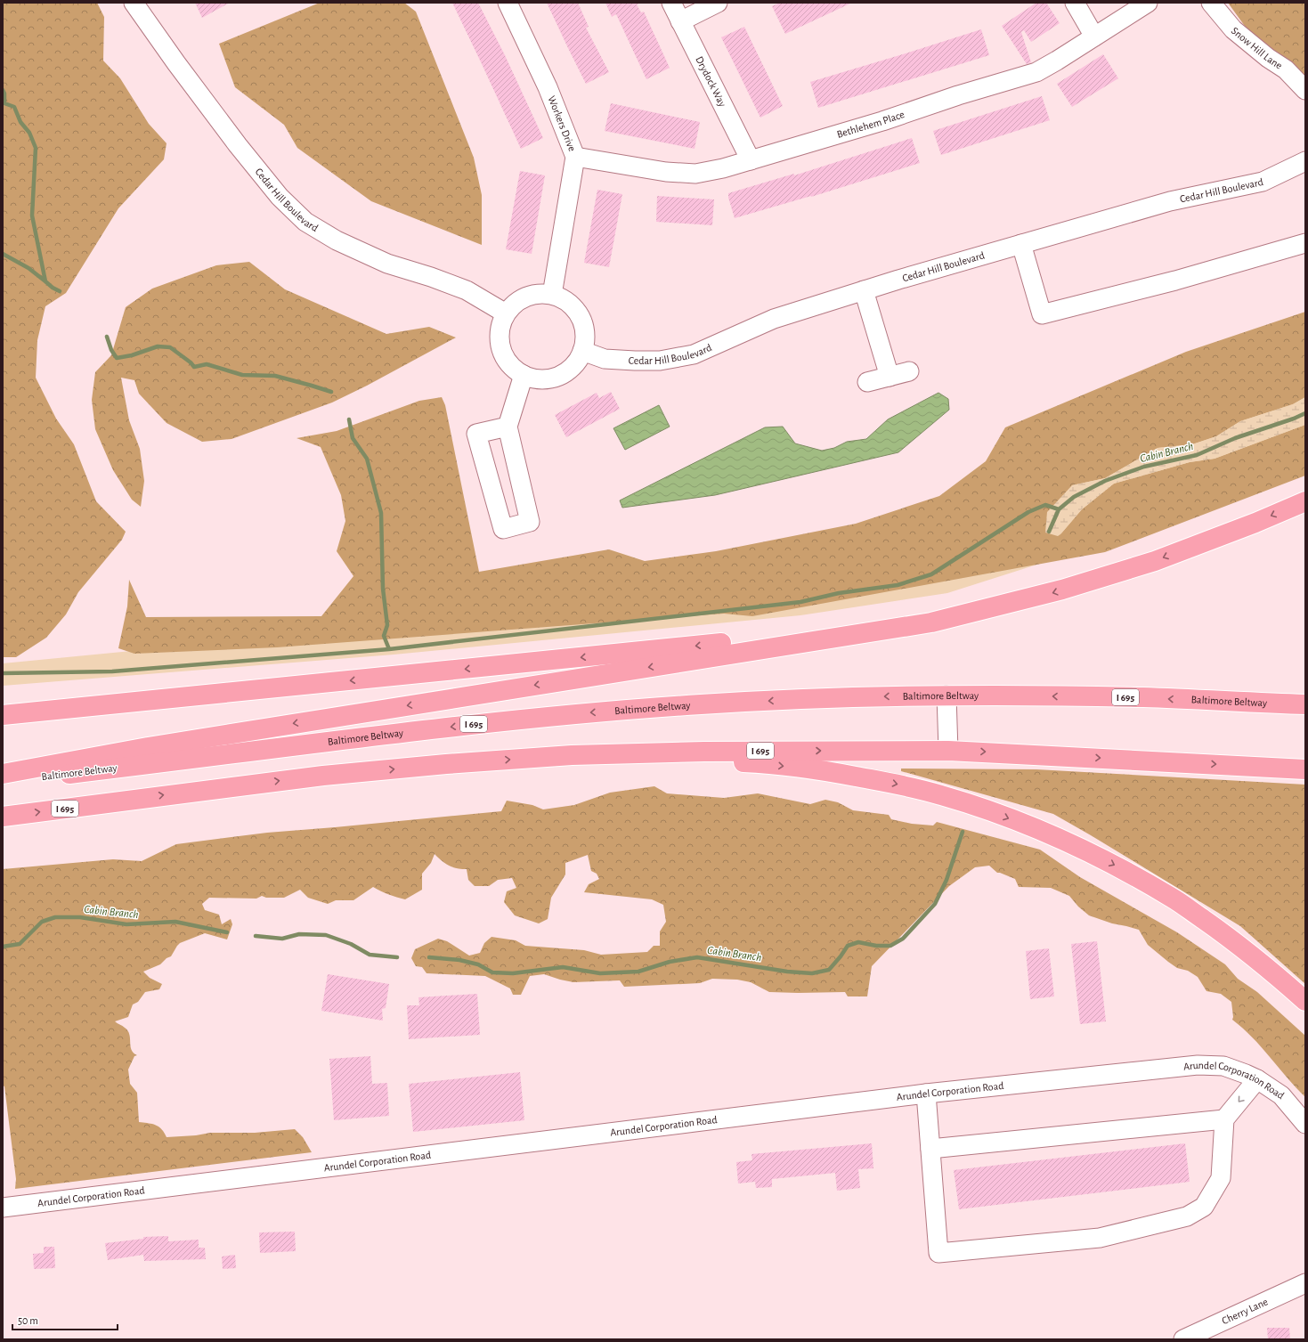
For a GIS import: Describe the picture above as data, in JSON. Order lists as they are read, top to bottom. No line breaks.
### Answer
{"streets":{"highway":["Baltimore Beltway","I 695"],"street":["Snow Hill Lane","Drydock Way","Workers Drive","Bethlehem Place","Cedar Hill Boulevard","Arundel Corporation Road","Cherry Lane"]},"crossings":[["Drydock Way","Bethlehem Place"],["Workers Drive","Bethlehem Place"],["Workers Drive","Cedar Hill Boulevard"]],"water":["Cabin Branch"],"scale_bar":"50 m"}
